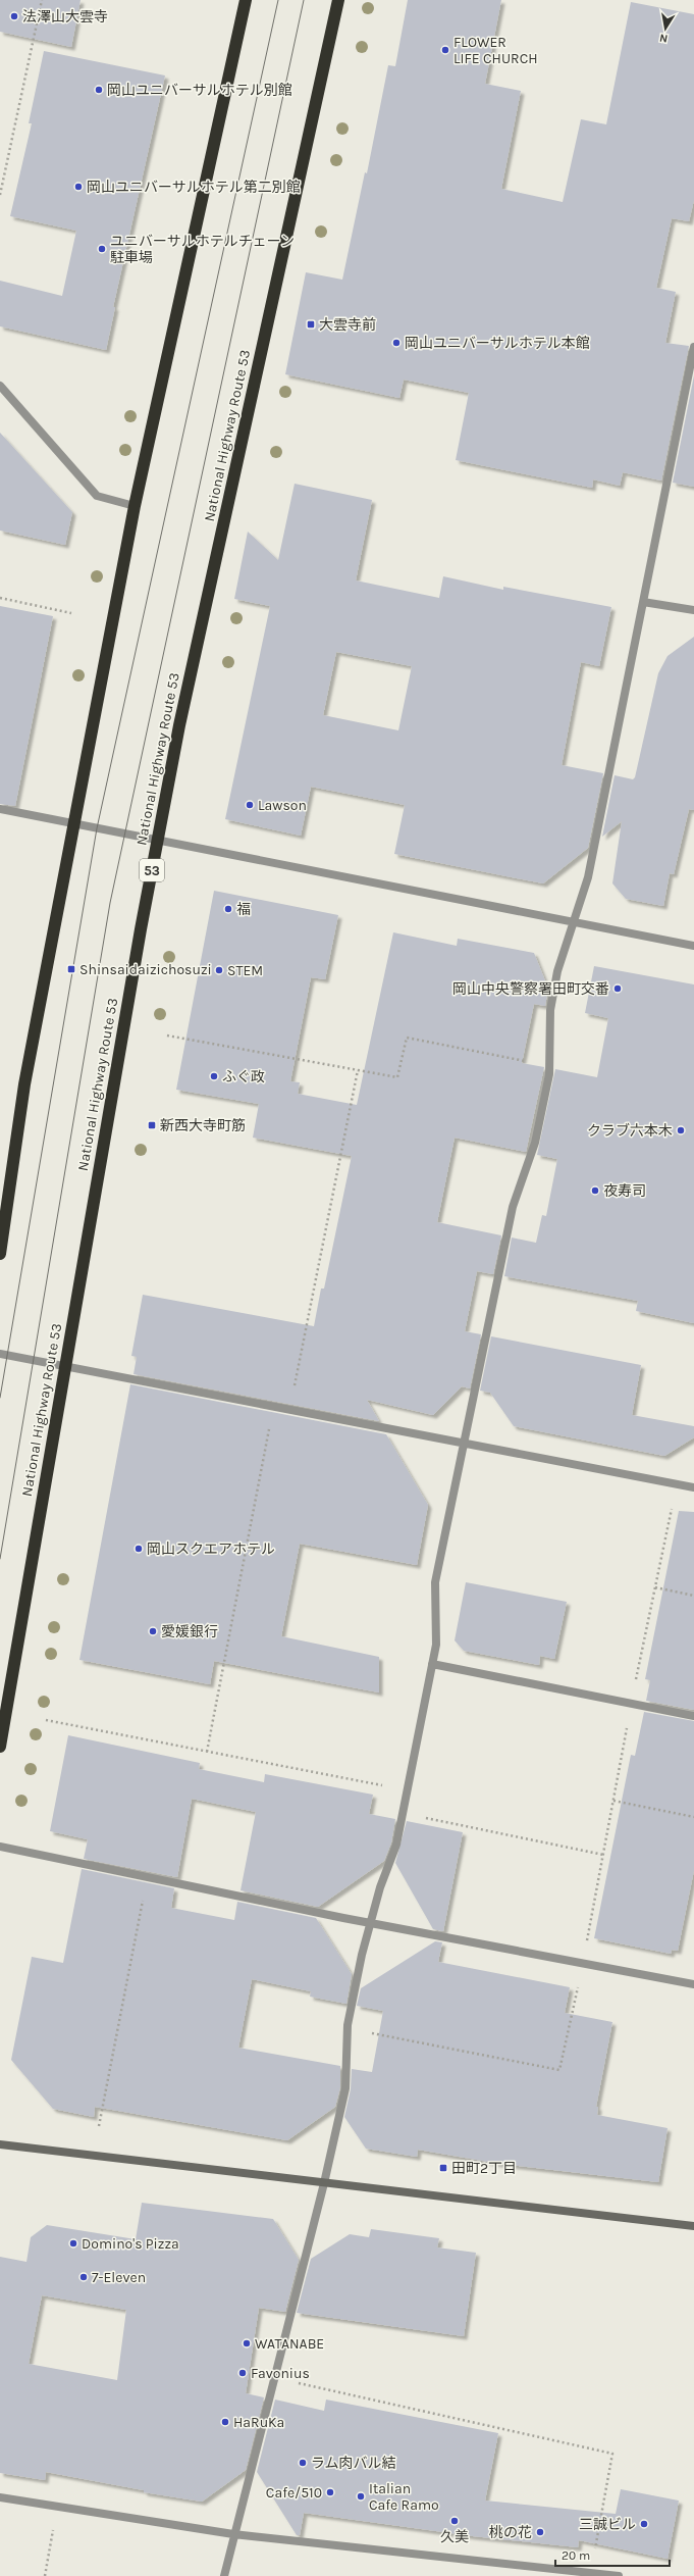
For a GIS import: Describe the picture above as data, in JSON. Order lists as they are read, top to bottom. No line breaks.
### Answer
{"streets":{"highway":["National Highway Route 53","53"]},"places":{"other":["法澤山大雲寺","FLOWER LIFE CHURCH","岡山ユニバーサルホテル別館","岡山ユニバーサルホテル第二別館","ユニバーサルホテルチェーン 駐車場","岡山ユニバーサルホテル本館","Lawson","福","STEM","岡山中央警察署田町交番","ふぐ政","クラブ六本木","夜寿司","岡山スクエアホテル","愛媛銀行","Domino's Pizza","7-Eleven","WATANABE","Favonius","HaRuKa","ラム肉バル結","Cafe/510","Italian Cafe Ramo","久美","三誠ビル","桃の花"],"transit":["大雲寺前","Shinsaidaizichosuzi","新西大寺町筋","田町2丁目"]},"scale_bar":"20 m","north":"bottom"}
